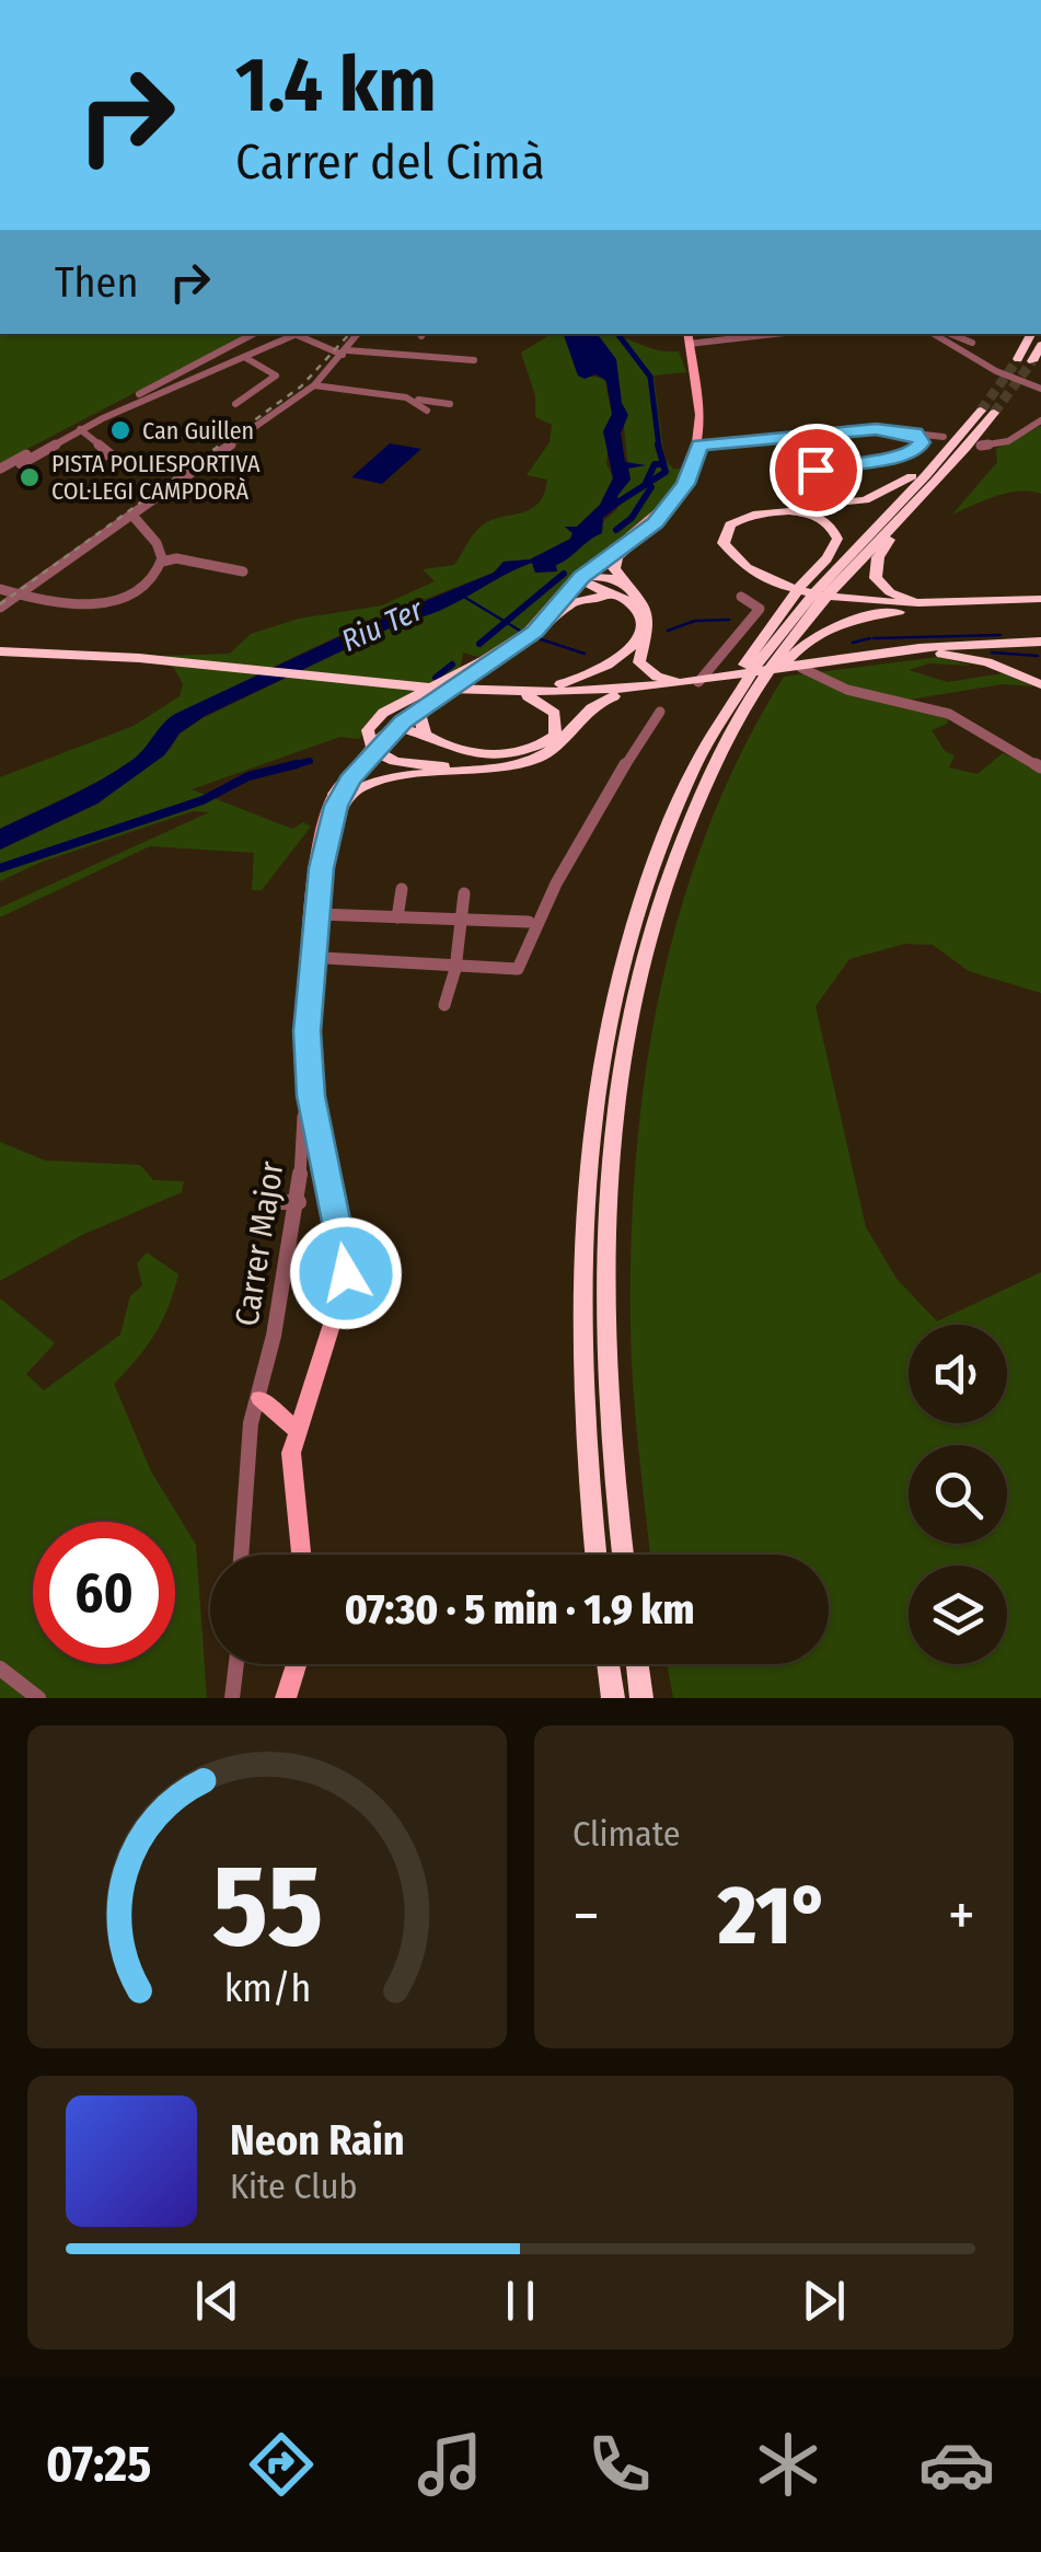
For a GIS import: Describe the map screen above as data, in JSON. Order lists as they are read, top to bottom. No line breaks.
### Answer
{"streets":{"street":["Carrer Major"]},"water":["Riu Ter"],"places":["Can Guillen","PISTA POLIESPORTIVA COL·LEGI CAMPDORÀ"],"page":{"turn":["1.4 km","Carrer del Cimà"],"then":"Then","limit":"60","trip":"07:30 · 5 min · 1.9 km","tile":"Climate","heat":["−","21°","+"],"song":["Neon Rain","Kite Club"],"tabs":"07:25","gauge":["55","km/h"]}}
